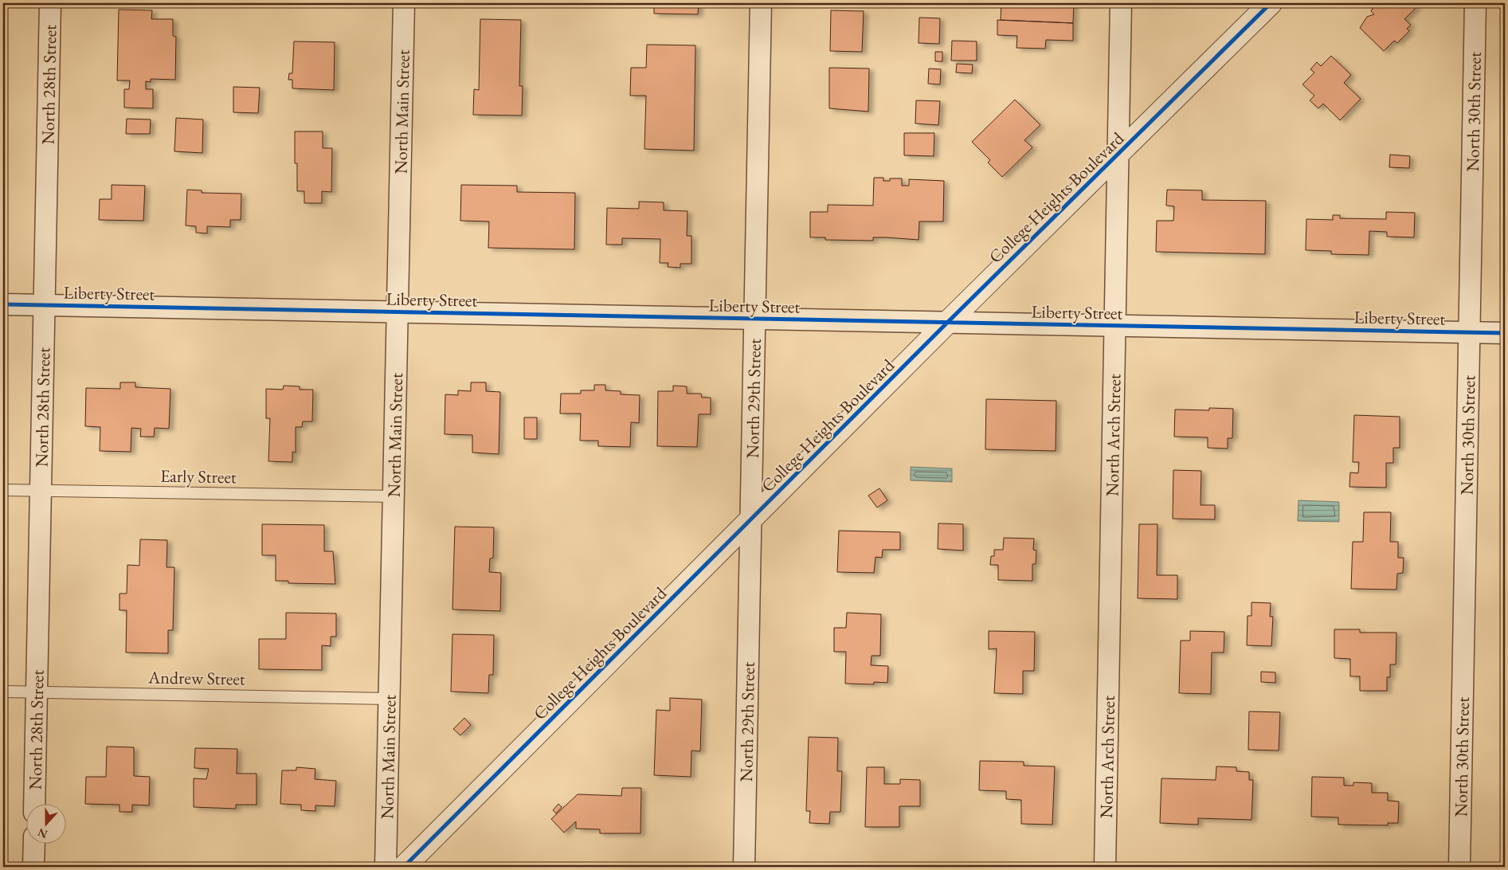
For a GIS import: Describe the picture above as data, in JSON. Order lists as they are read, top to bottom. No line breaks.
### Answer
{"streets":{"street":["North 28th Street","North Main Street","North 30th Street","College Heights Boulevard","Liberty Street","North 29th Street","North Arch Street"],"lane":["Early Street","Andrew Street"]},"crossings":[["North 28th Street","Liberty Street"],["North 28th Street","Early Street"],["North 28th Street","Andrew Street"],["North Main Street","Liberty Street"],["North Main Street","Early Street"],["North Main Street","Andrew Street"],["North 30th Street","Liberty Street"],["College Heights Boulevard","Liberty Street"],["College Heights Boulevard","North 29th Street"],["College Heights Boulevard","North Arch Street"],["Liberty Street","North 29th Street"],["Liberty Street","North Arch Street"]],"north":"bottom"}
